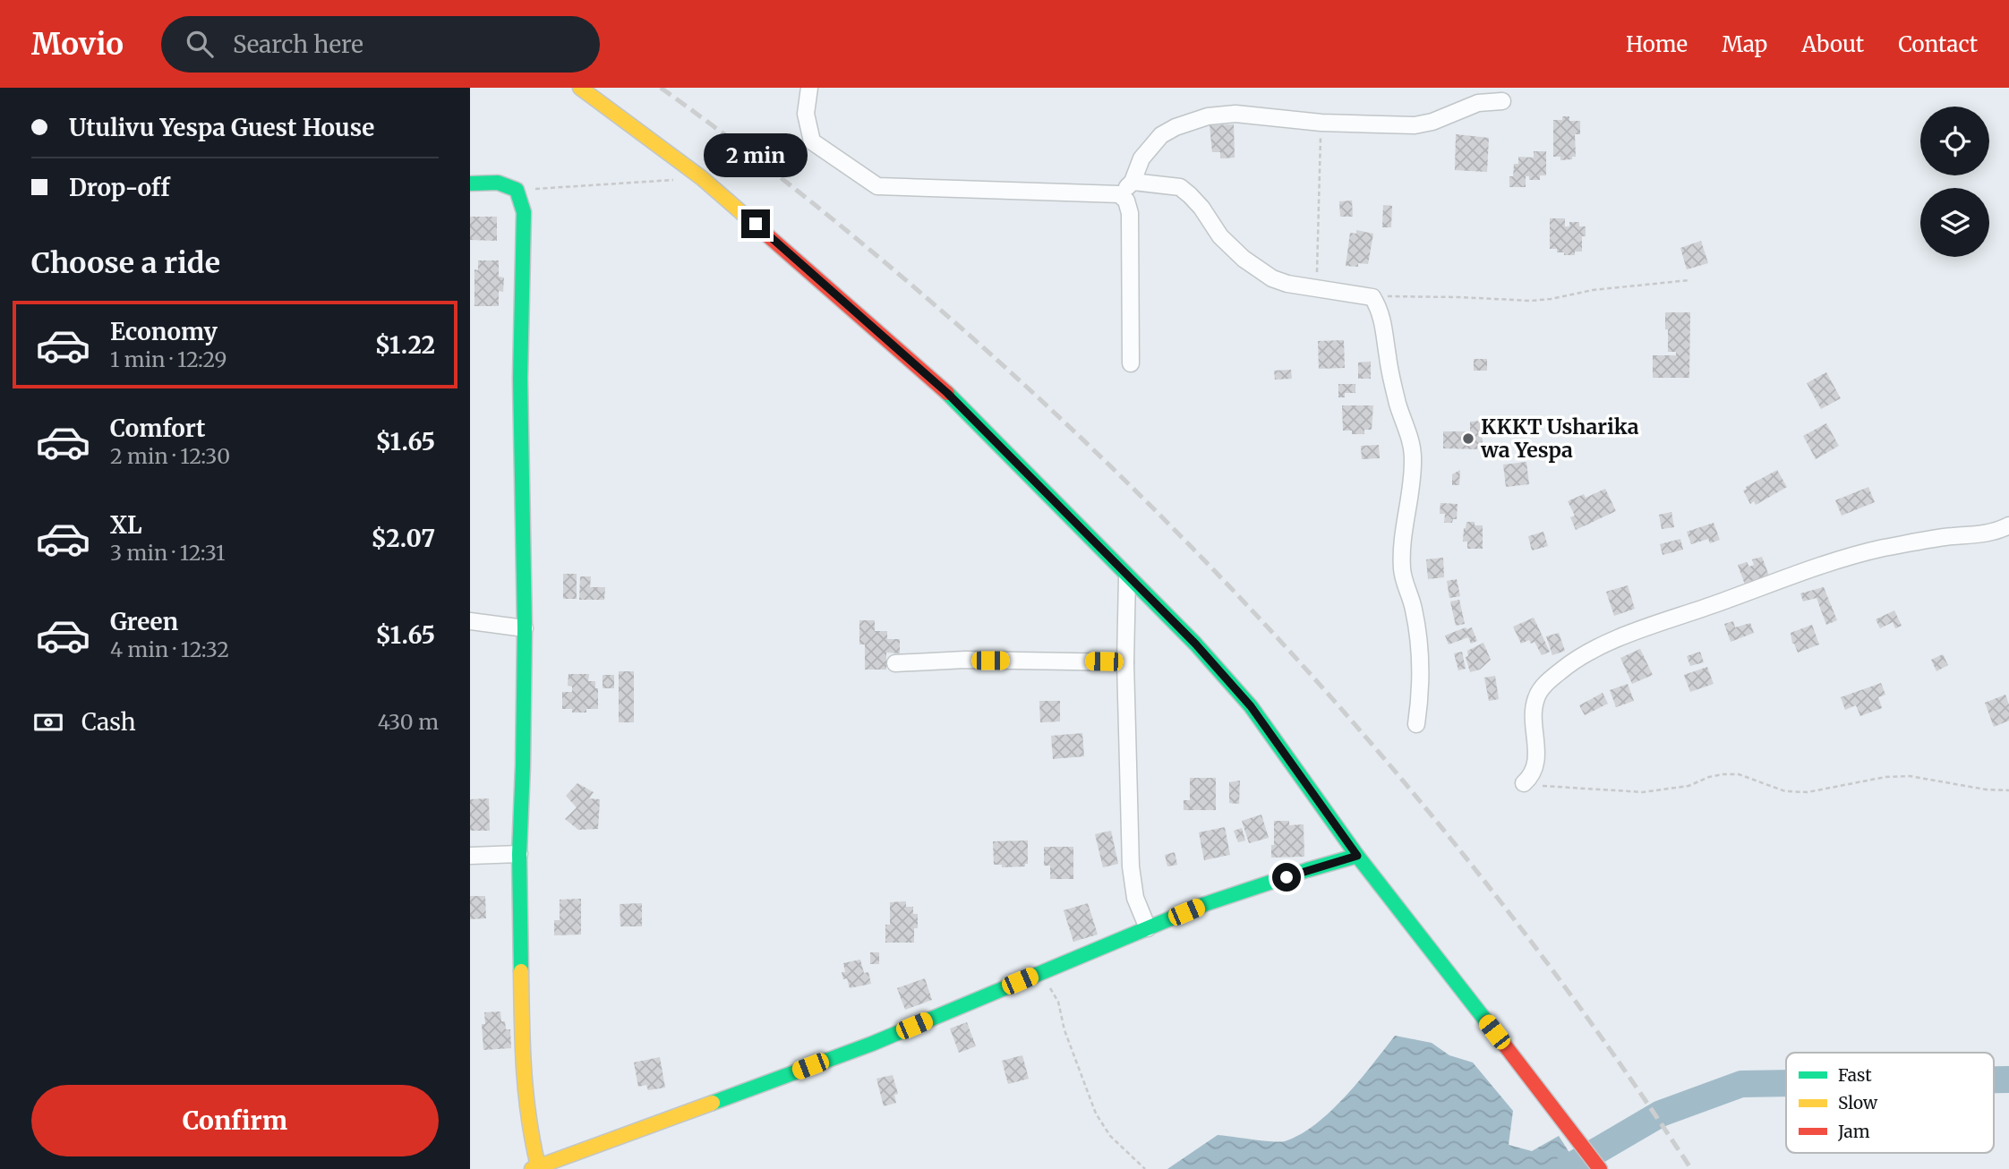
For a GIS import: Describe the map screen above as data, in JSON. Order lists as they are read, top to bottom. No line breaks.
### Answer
{"places":["KKKT Usharika wa Yespa"],"legend":["Fast","Slow","Jam"],"page":{"header":"Movio","search":"Search here","nav":["Home","Map","About","Contact"],"banner":["Utulivu Yespa Guest House","Drop-off"],"bubble":"2 min","heading":"Choose a ride","list":[{"name":"Economy","note":"1 min · 12:29","value":"$1.22"},{"name":"Comfort","note":"2 min · 12:30","value":"$1.65"},{"name":"XL","note":"3 min · 12:31","value":"$2.07"},{"name":"Green","note":"4 min · 12:32","value":"$1.65"}],"pay":["Cash","430 m"],"buttons":"Confirm"}}
